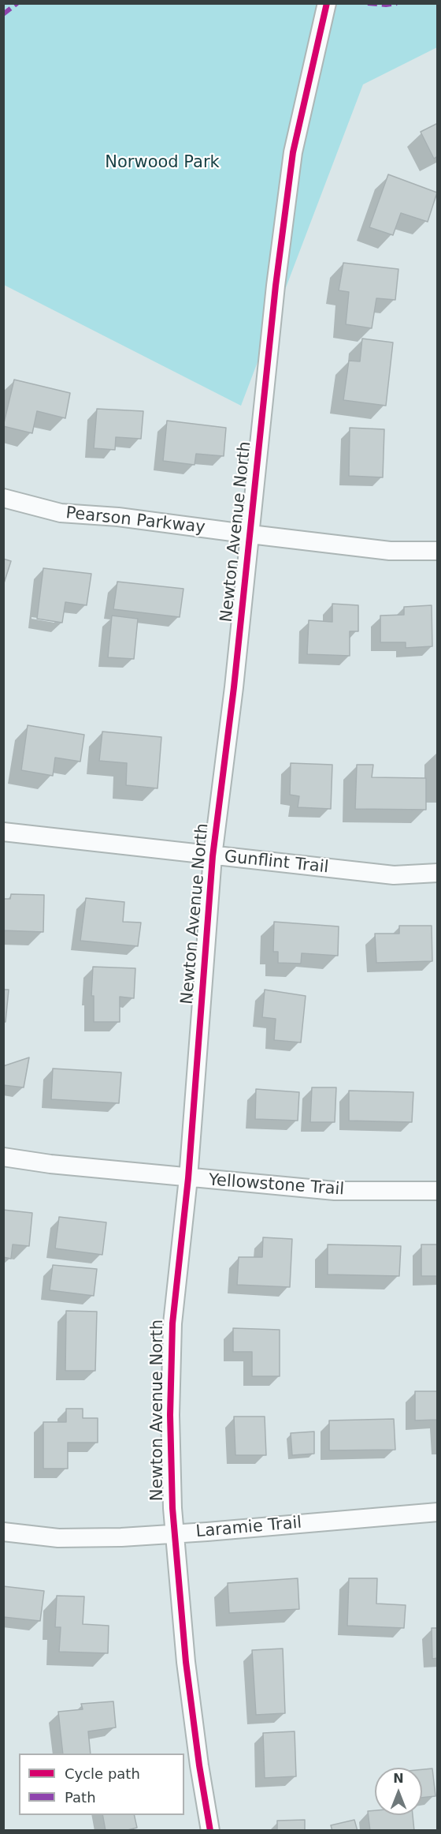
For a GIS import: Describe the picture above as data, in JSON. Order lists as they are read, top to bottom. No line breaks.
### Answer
{"streets":{"street":["Pearson Parkway","Newton Avenue North","Gunflint Trail","Yellowstone Trail","Laramie Trail"]},"crossings":[["Pearson Parkway","Newton Avenue North"],["Newton Avenue North","Gunflint Trail"],["Newton Avenue North","Yellowstone Trail"],["Newton Avenue North","Laramie Trail"]],"parks":["Norwood Park"],"legend":["Cycle path","Path"],"north":"top"}
